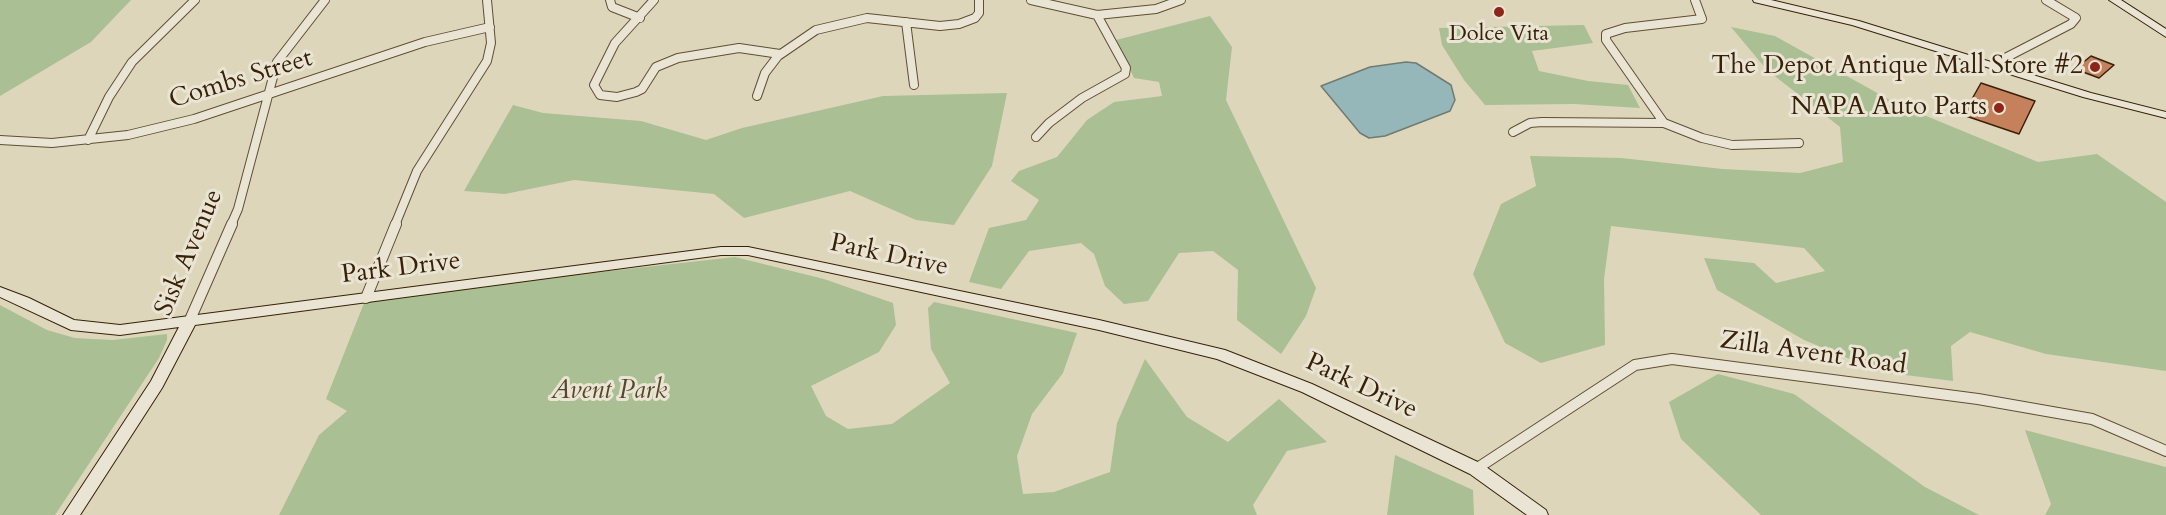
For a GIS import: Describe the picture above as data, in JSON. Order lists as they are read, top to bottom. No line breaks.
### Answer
{"streets":{"street":["Combs Street","Sisk Avenue","Park Drive","Zilla Avent Road"]},"crossings":[["Combs Street","Sisk Avenue"],["Sisk Avenue","Park Drive"],["Park Drive","Zilla Avent Road"]],"parks":["Avent Park"],"places":["Dolce Vita","The Depot Antique Mall Store #2","NAPA Auto Parts"]}
